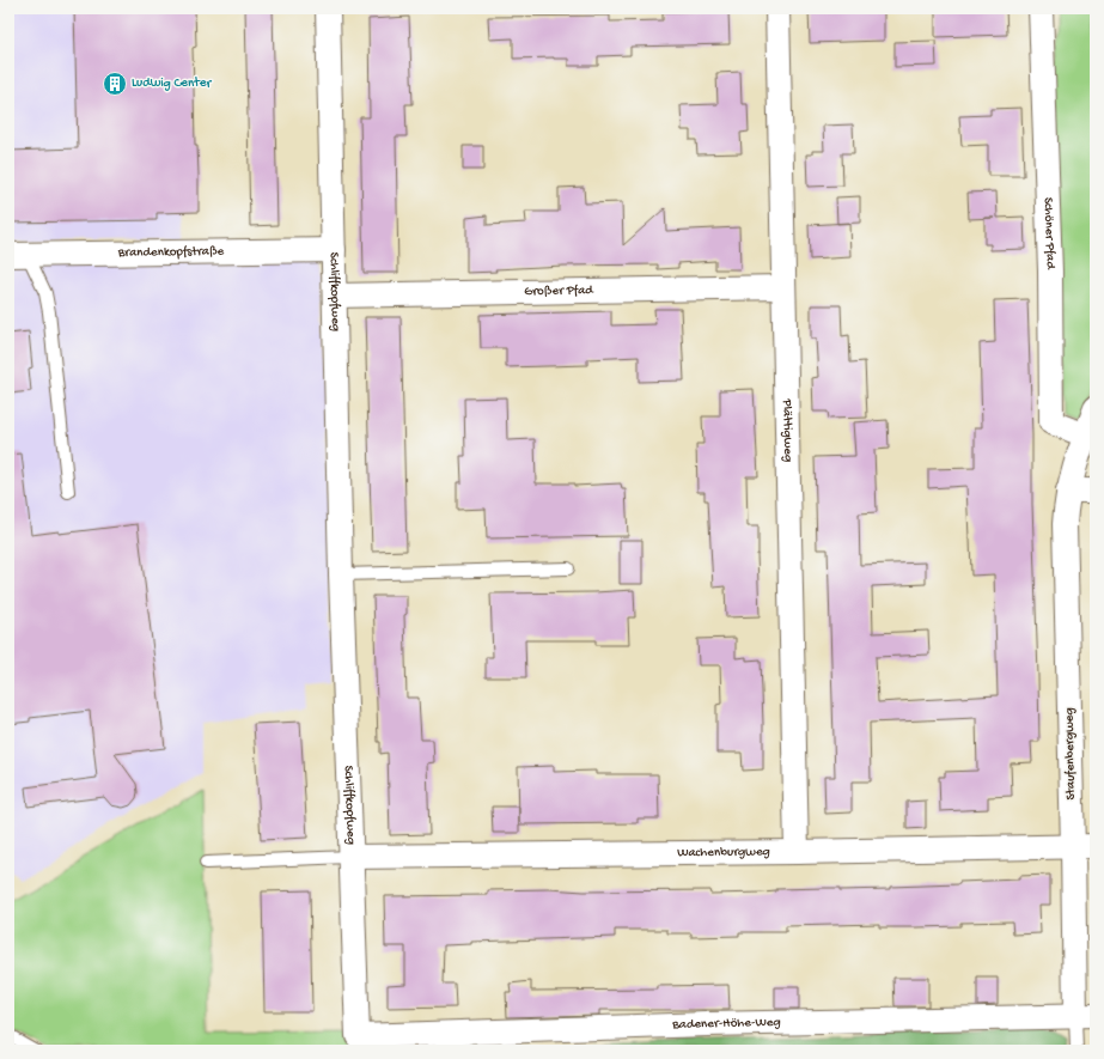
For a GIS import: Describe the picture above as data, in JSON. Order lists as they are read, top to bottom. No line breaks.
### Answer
{"streets":{"street":["Schöner Pfad","Brandenkopfstraße","Schliffkopfweg","Großer Pfad","Plättigweg","Staufenbergweg","Wachenburgweg","Badener-Höhe-Weg"]},"crossings":[["Schöner Pfad","Staufenbergweg"],["Brandenkopfstraße","Schliffkopfweg"],["Schliffkopfweg","Großer Pfad"],["Schliffkopfweg","Wachenburgweg"],["Schliffkopfweg","Badener-Höhe-Weg"],["Großer Pfad","Plättigweg"],["Plättigweg","Wachenburgweg"],["Staufenbergweg","Wachenburgweg"],["Staufenbergweg","Badener-Höhe-Weg"]],"places":{"building":["Ludwig Center"]}}
